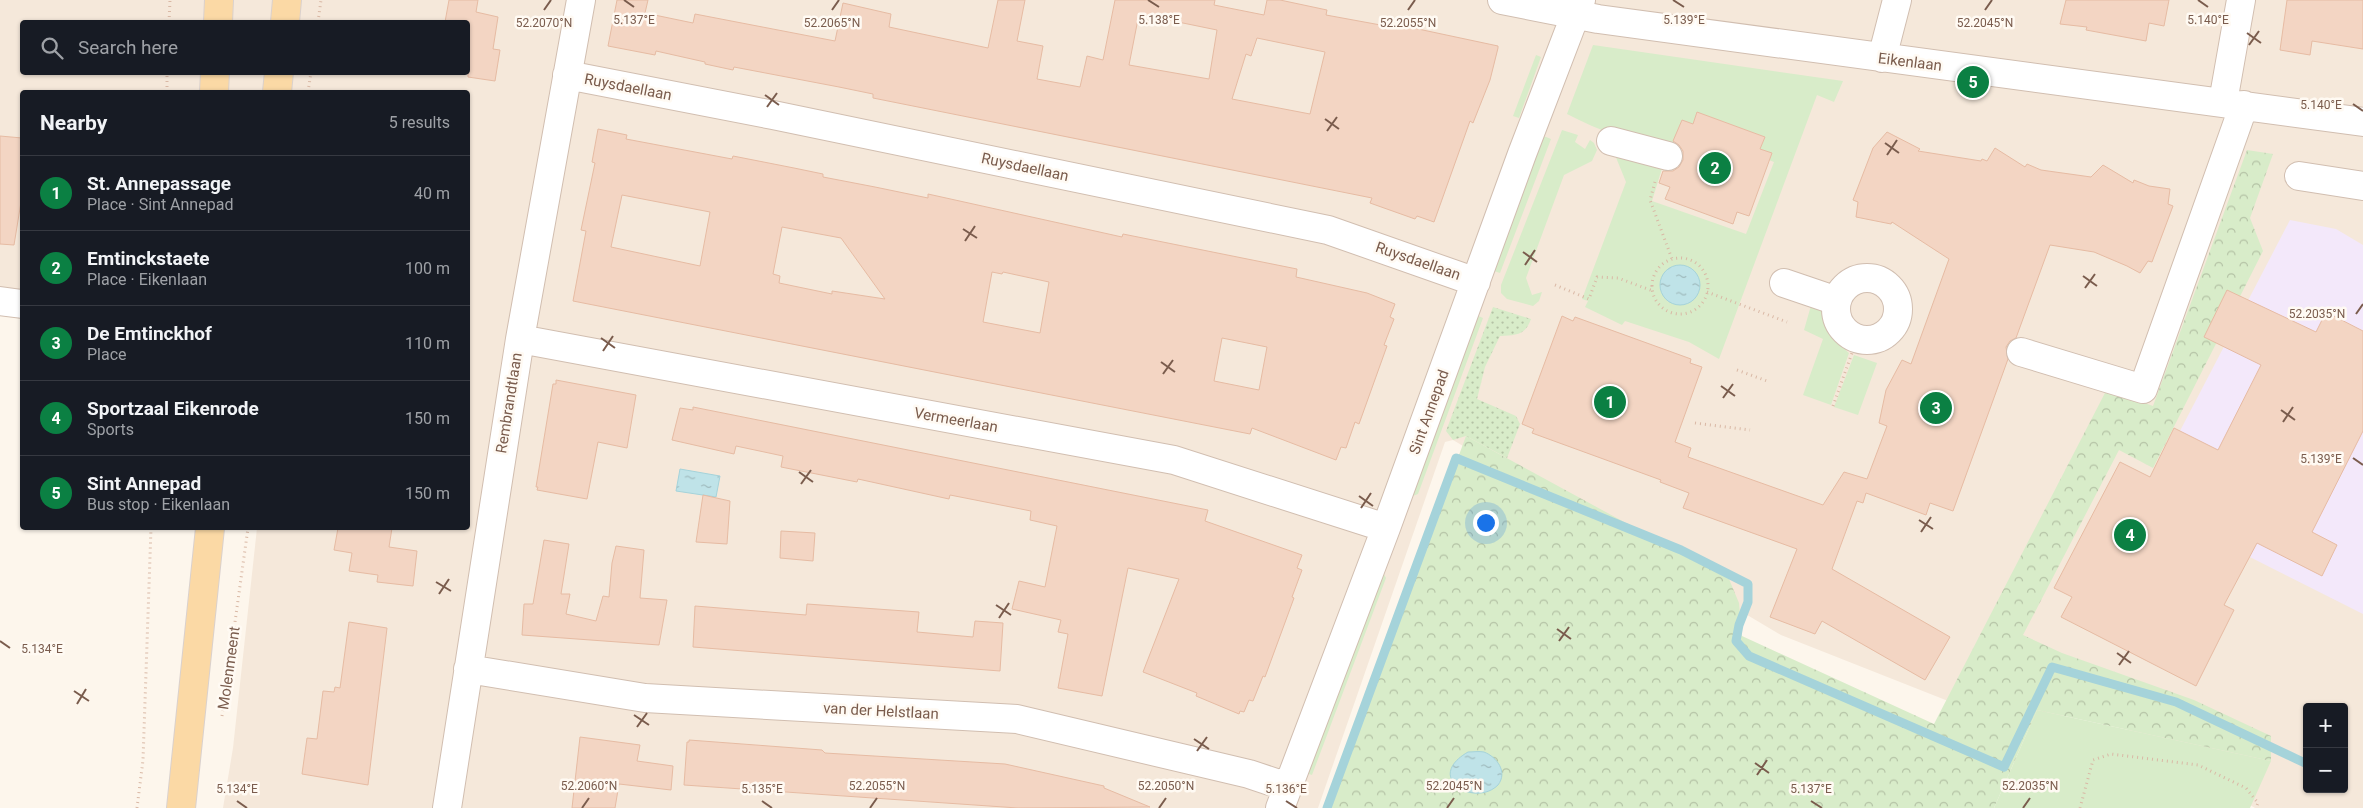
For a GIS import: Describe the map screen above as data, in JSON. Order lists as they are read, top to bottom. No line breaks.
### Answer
{"streets":{"main road":["Molenmeent"],"street":["Eikenlaan","Ruysdaellaan","Rembrandtlaan","Sint Annepad","Vermeerlaan","van der Helstlaan"]},"crossings":[["Eikenlaan","Sint Annepad"],["Ruysdaellaan","Rembrandtlaan"],["Ruysdaellaan","Sint Annepad"],["Rembrandtlaan","Vermeerlaan"],["Rembrandtlaan","van der Helstlaan"],["Sint Annepad","Vermeerlaan"],["Sint Annepad","van der Helstlaan"]],"page":{"search":"Search here","pins":["5","2","1","3","4"],"heading":["Nearby","5 results"],"list":[{"mark":"1","name":"St. Annepassage","note":"Place · Sint Annepad","value":"40 m"},{"mark":"2","name":"Emtinckstaete","note":"Place · Eikenlaan","value":"100 m"},{"mark":"3","name":"De Emtinckhof","note":"Place","value":"110 m"},{"mark":"4","name":"Sportzaal Eikenrode","note":"Sports","value":"150 m"},{"mark":"5","name":"Sint Annepad","note":"Bus stop · Eikenlaan","value":"150 m"}],"map_buttons":["+","−"]},"coordinates":["5.137°E","5.138°E","5.140°E","5.139°E","52.2070°N","52.2065°N","52.2055°N","52.2045°N","52.2035°N","5.134°E","52.2060°N","52.2050°N","5.135°E","5.136°E"]}
